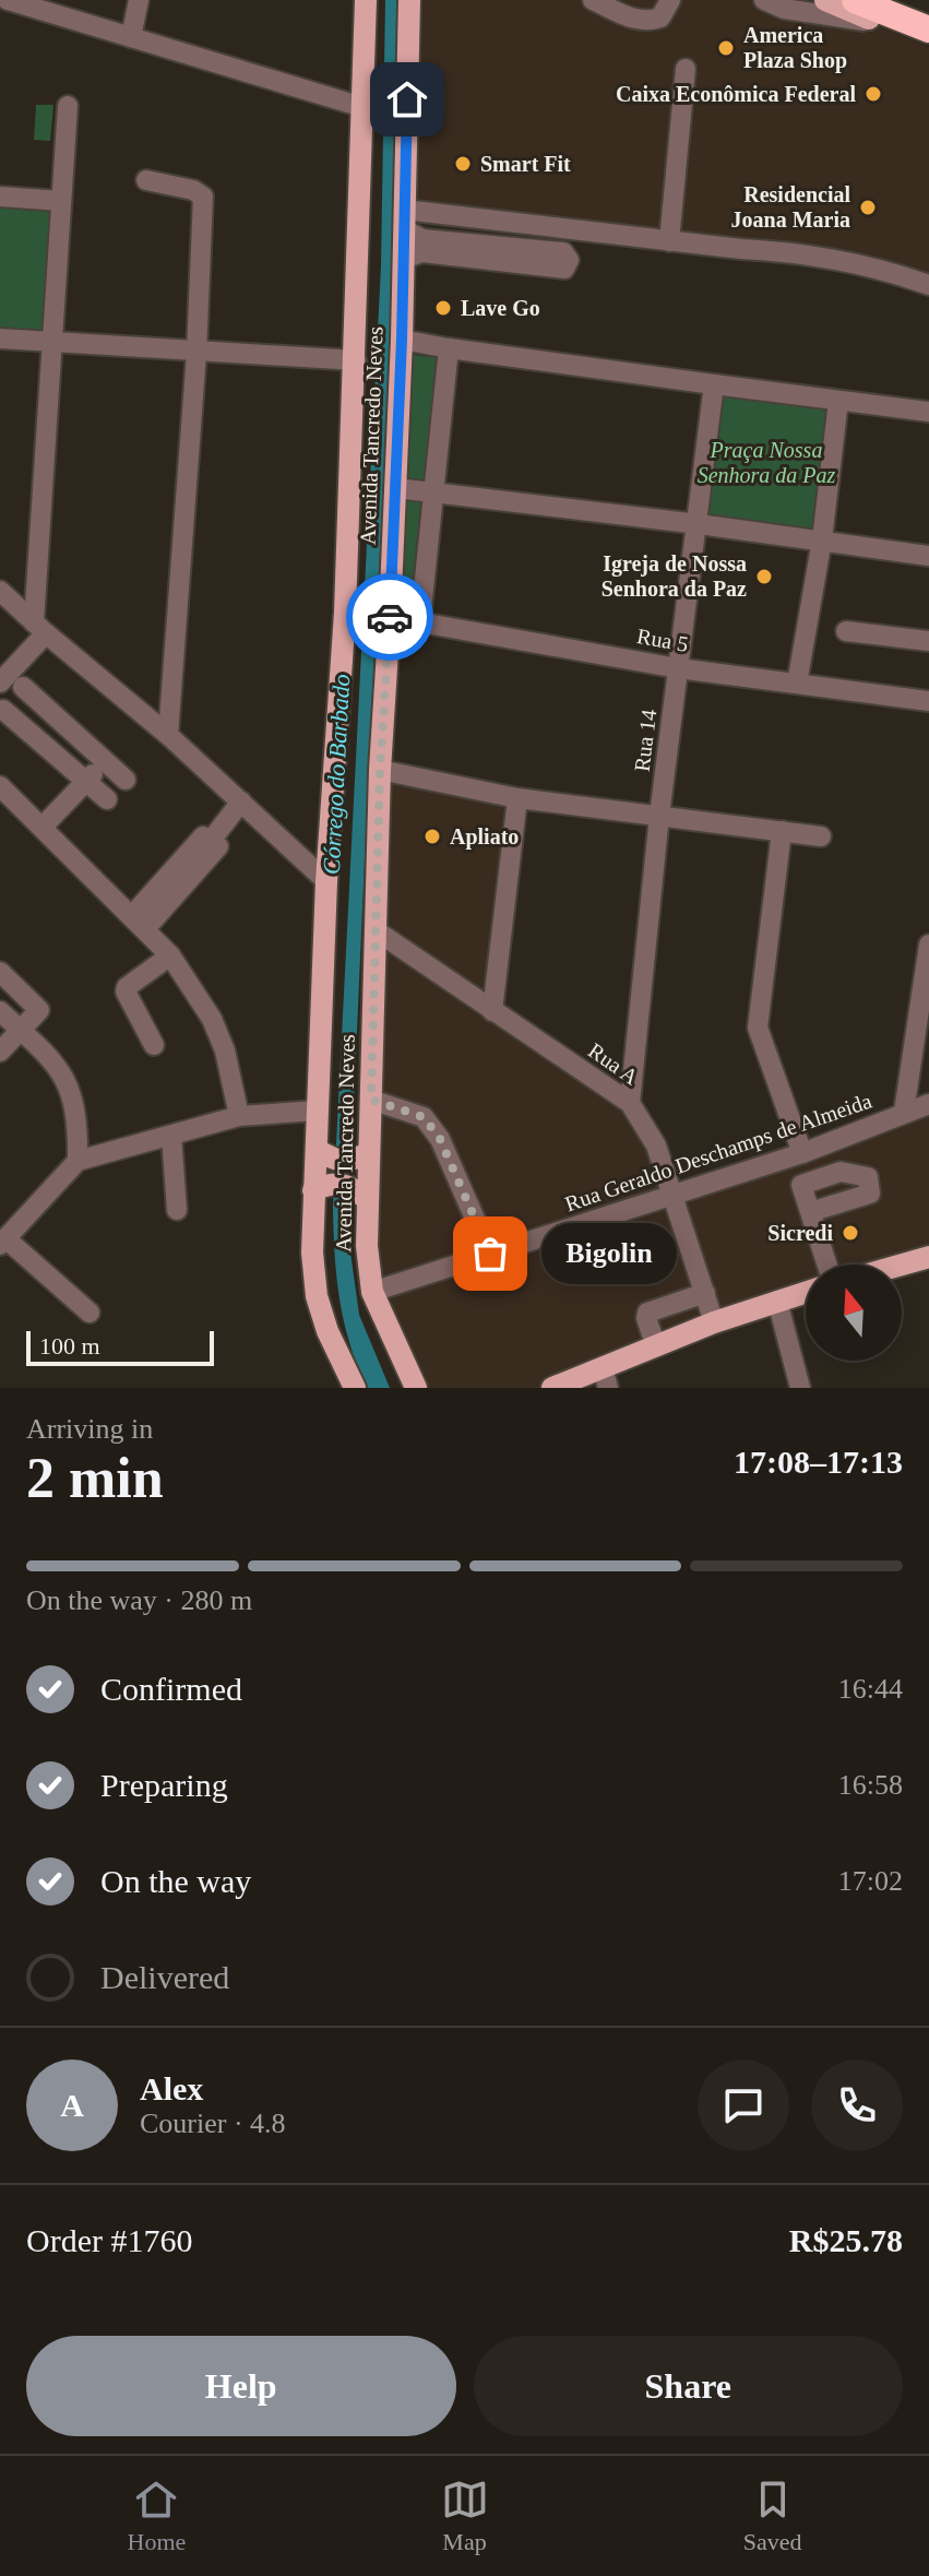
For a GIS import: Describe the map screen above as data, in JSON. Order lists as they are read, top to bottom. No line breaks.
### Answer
{"streets":{"main road":["Avenida Tancredo Neves"],"street":["Rua 5","Rua 14","Rua A","Rua Geraldo Deschamps de Almeida"]},"crossings":[["Avenida Tancredo Neves","Rua 5"],["Avenida Tancredo Neves","Rua A"],["Avenida Tancredo Neves","Rua Geraldo Deschamps de Almeida"],["Rua 5","Rua 14"],["Rua 14","Rua A"],["Rua A","Rua Geraldo Deschamps de Almeida"]],"water":["Córrego do Barbado"],"parks":["Praça Nossa Senhora da Paz"],"places":["America Plaza Shop","Caixa Econômica Federal","Smart Fit","Residencial Joana Maria","Lave Go","Igreja de Nossa Senhora da Paz","Apliato","Sicredi","Bigolin"],"scale_bar":"100 m","north":"top","page":{"bubble":"Bigolin","scale":"100 m","heading":["2 min","Arriving in","17:08–17:13"],"panel":["Alex","Courier · 4.8","Order #1760","R$25.78"],"bar":"On the way · 280 m","list":[["Confirmed","16:44"],["Preparing","16:58"],["On the way","17:02"],"Delivered"],"round":"A","buttons":["Help","Share"],"tabs":["Home","Map","Saved"]}}
